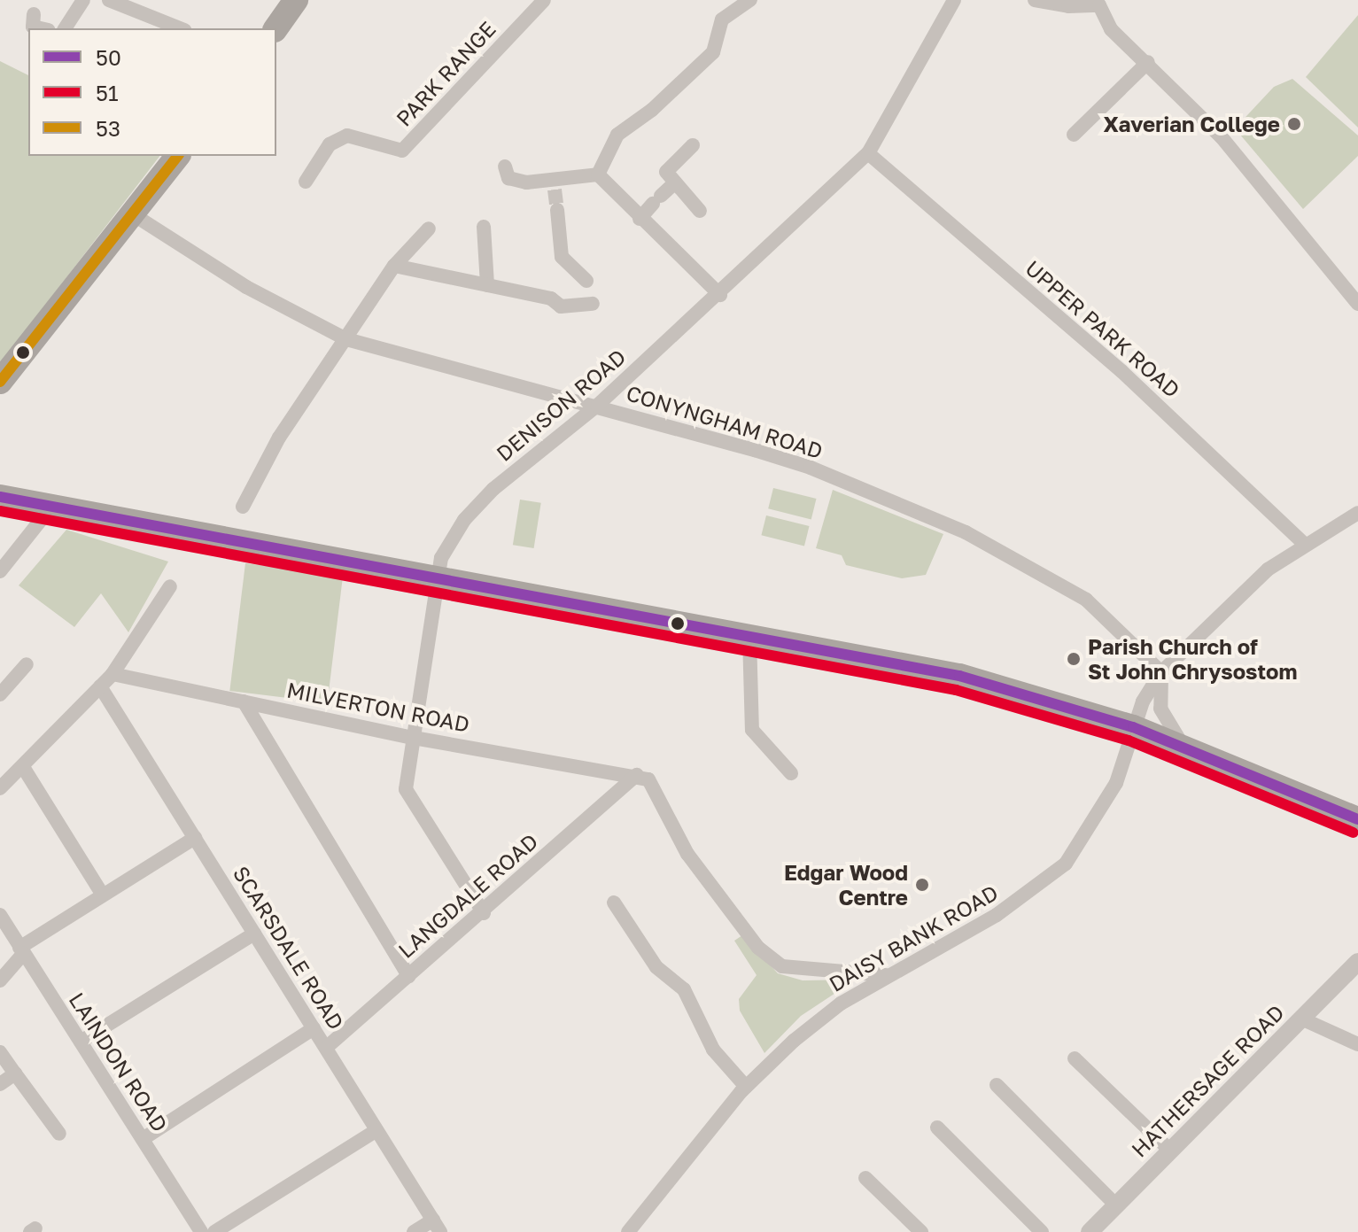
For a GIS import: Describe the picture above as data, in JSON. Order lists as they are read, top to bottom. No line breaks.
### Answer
{"streets":{"street":["PARK RANGE","UPPER PARK ROAD","DENISON ROAD","CONYNGHAM ROAD","MILVERTON ROAD","LANGDALE ROAD","DAISY BANK ROAD","SCARSDALE ROAD","LAINDON ROAD","HATHERSAGE ROAD"]},"crossings":[["UPPER PARK ROAD","DENISON ROAD"],["UPPER PARK ROAD","DAISY BANK ROAD"],["DENISON ROAD","CONYNGHAM ROAD"],["DENISON ROAD","MILVERTON ROAD"],["DENISON ROAD","LANGDALE ROAD"],["CONYNGHAM ROAD","DAISY BANK ROAD"],["MILVERTON ROAD","LANGDALE ROAD"],["LANGDALE ROAD","SCARSDALE ROAD"]],"places":["Xaverian College","Parish Church of St John Chrysostom","Edgar Wood Centre"],"lines":["transit line 53","transit line 50","transit line 51"],"legend":["50","51","53"]}
